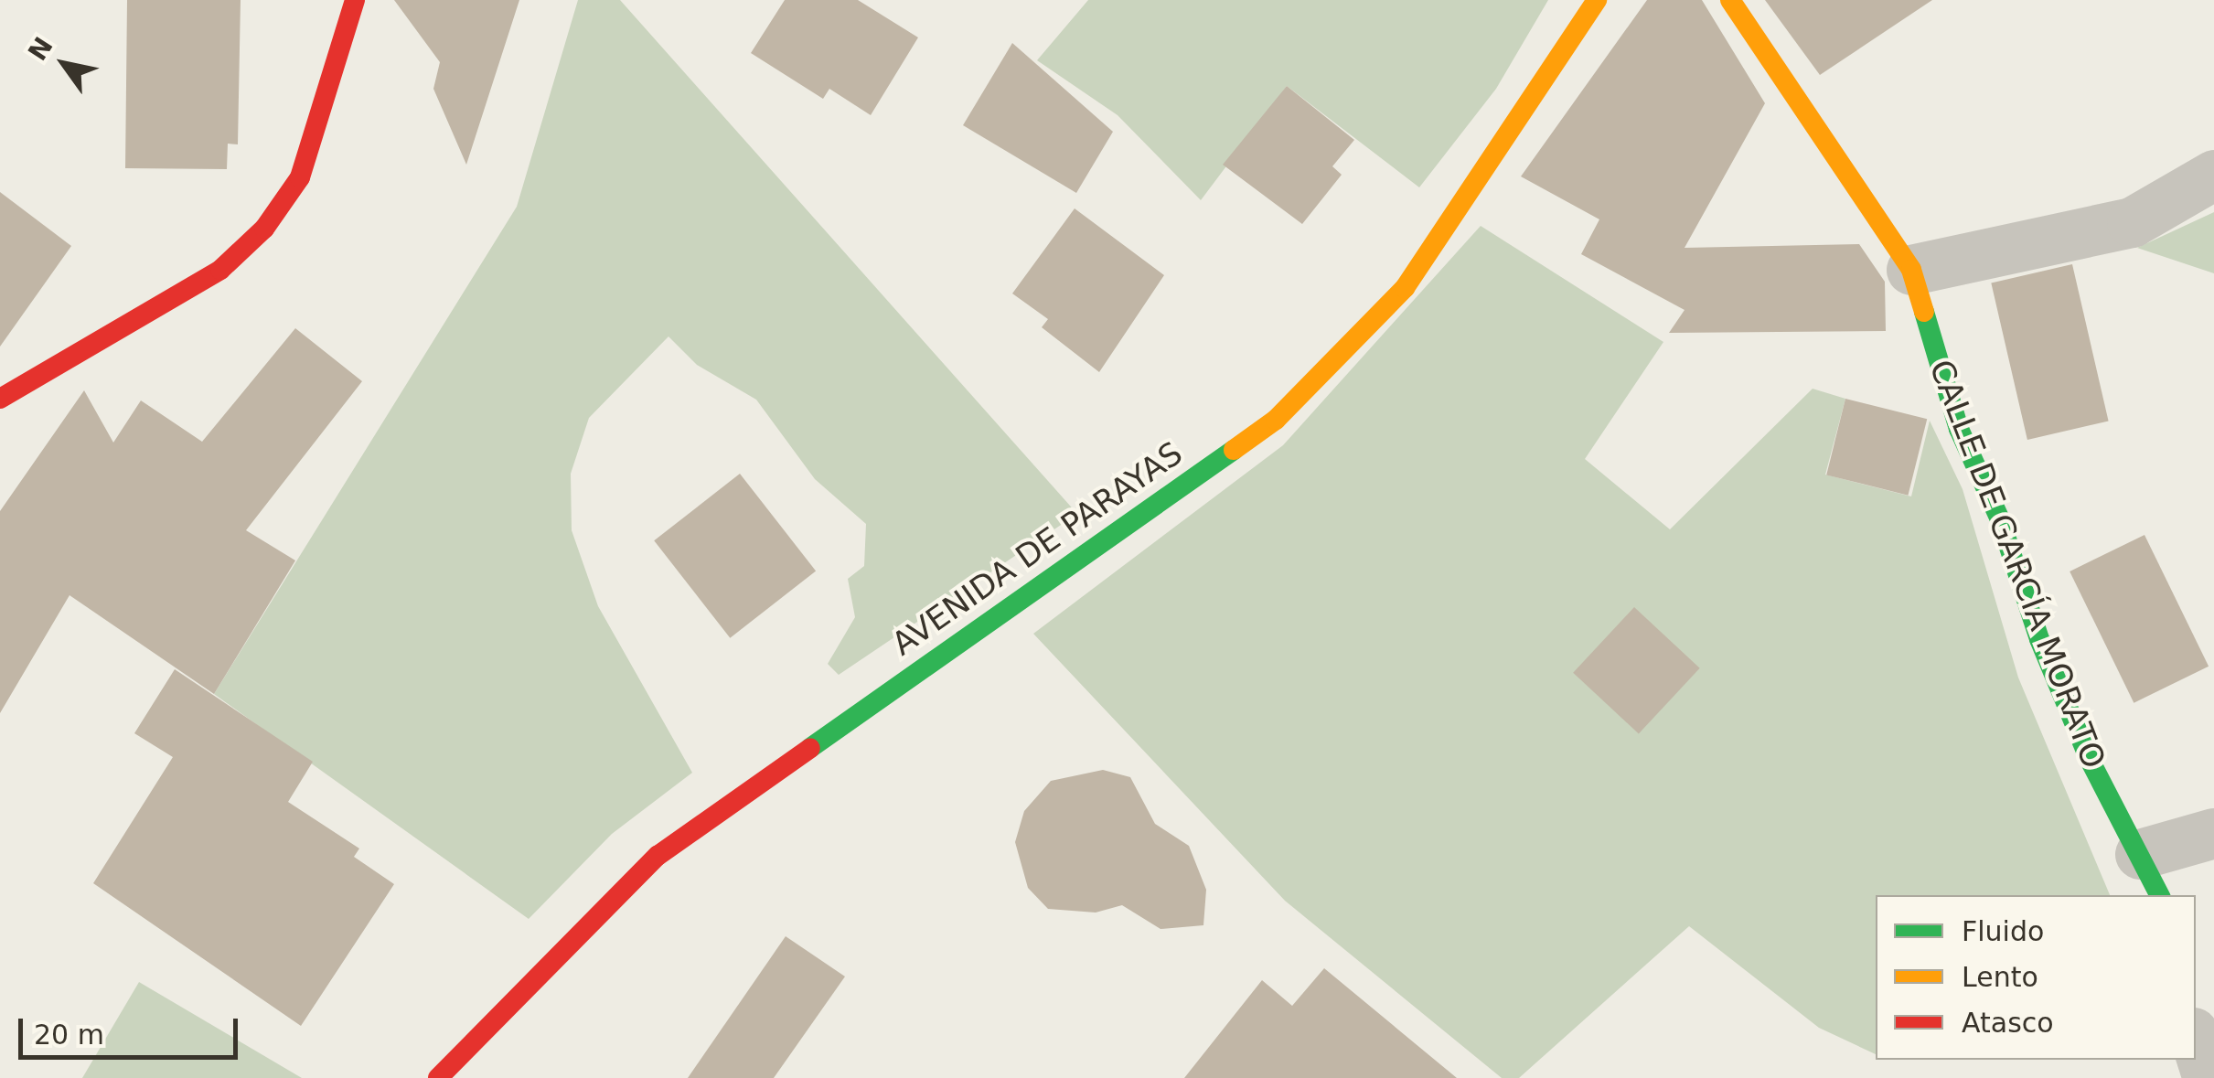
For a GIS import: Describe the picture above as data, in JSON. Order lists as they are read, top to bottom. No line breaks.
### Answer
{"streets":{"street":["AVENIDA DE PARAYAS","CALLE DE GARCÍA MORATO"]},"legend":["Fluido","Lento","Atasco"],"scale_bar":"20 m","north":"top left"}
